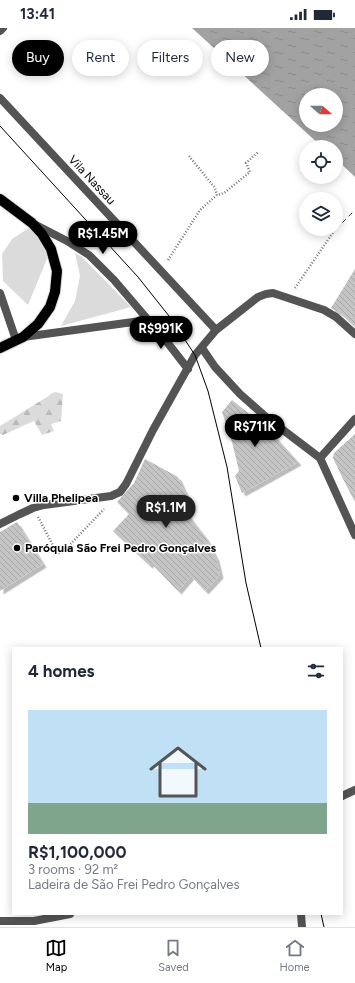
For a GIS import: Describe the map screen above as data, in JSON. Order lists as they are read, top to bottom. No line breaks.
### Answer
{"streets":{"street":["Vila Nassau"]},"places":["Villa Phelipea","Paróquia São Frei Pedro Gonçalves"],"north":"right","page":{"status":"13:41","chip":["Buy","Rent","Filters","New"],"price":["R$1.45M","R$991K","R$711K","R$1.1M"],"heading":"4 homes","list":[{"name":"R$1,100,000","note":"3 rooms · 92 m² · Ladeira de São Frei Pedro Gonçalves"}],"tabs":["Map","Saved","Home"]}}
